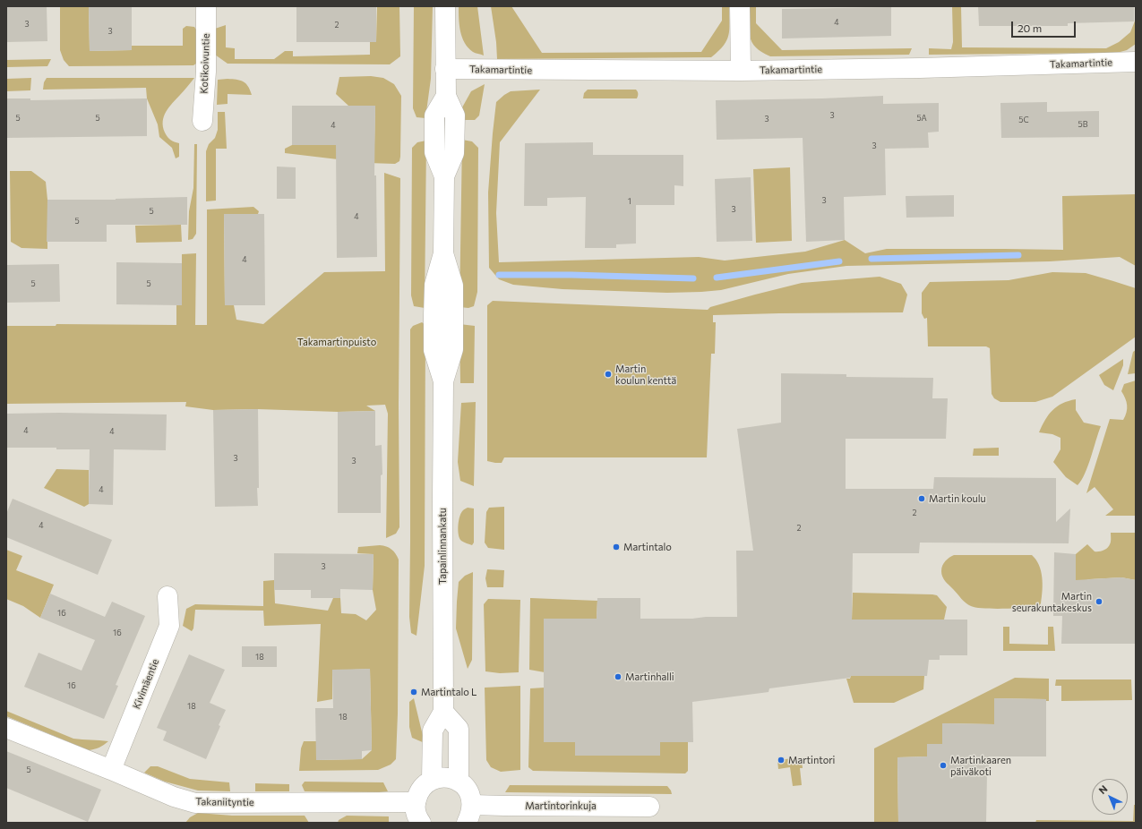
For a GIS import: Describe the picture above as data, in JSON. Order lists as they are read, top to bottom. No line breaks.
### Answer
{"streets":{"street":["Kotikoivuntie","Takamartintie","Tapainlinnankatu","Kivimäentie","Takaniityntie","Martintorinkuja"]},"crossings":[["Takamartintie","Tapainlinnankatu"],["Kivimäentie","Takaniityntie"]],"parks":["Takamartinpuisto"],"places":["Martin koulun kenttä","Martin koulu","Martintalo","Martin seurakuntakeskus","Martinhalli","Martintalo L","Martintori","Martinkaaren päiväkoti"],"house_numbers":["4","3","2","3","3","5","5","5A","3","5C","5B","4","3","3","1","3","5","4","5","4","5","5","4","4","3","3","4","2","4","2","3","16","16","18","16","18","18","5"],"scale_bar":"20 m","north":"top left"}
